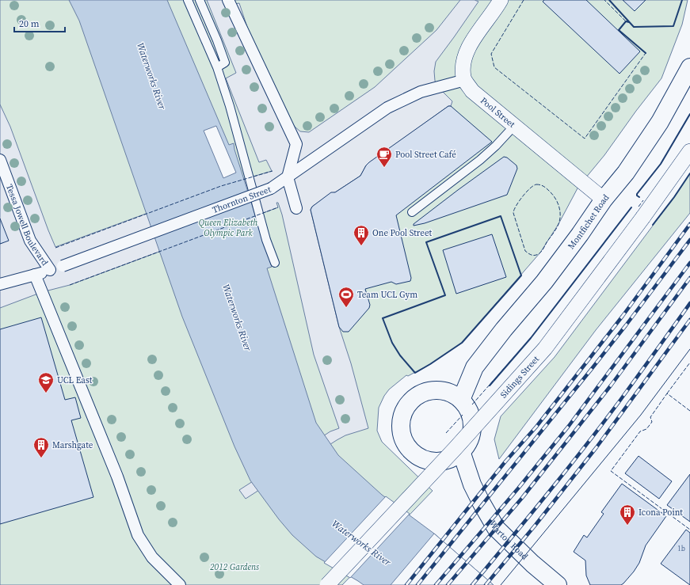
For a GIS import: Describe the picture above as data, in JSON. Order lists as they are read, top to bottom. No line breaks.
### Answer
{"streets":{"street":["Pool Street","Thornton Street","Montfichet Road","Tessa Jowell Boulevard","Sidings Street","Warton Road"]},"crossings":[["Pool Street","Thornton Street"],["Pool Street","Montfichet Road"],["Thornton Street","Tessa Jowell Boulevard"],["Montfichet Road","Warton Road"]],"water":["Waterworks River"],"parks":["Queen Elizabeth Olympic Park","2012 Gardens"],"places":{"cafe":["Pool Street Café"],"building":["One Pool Street","Marshgate","Icona Point"],"sports":["Team UCL Gym"],"school or university":["UCL East"]},"house_numbers":["1b"],"scale_bar":"20 m"}
